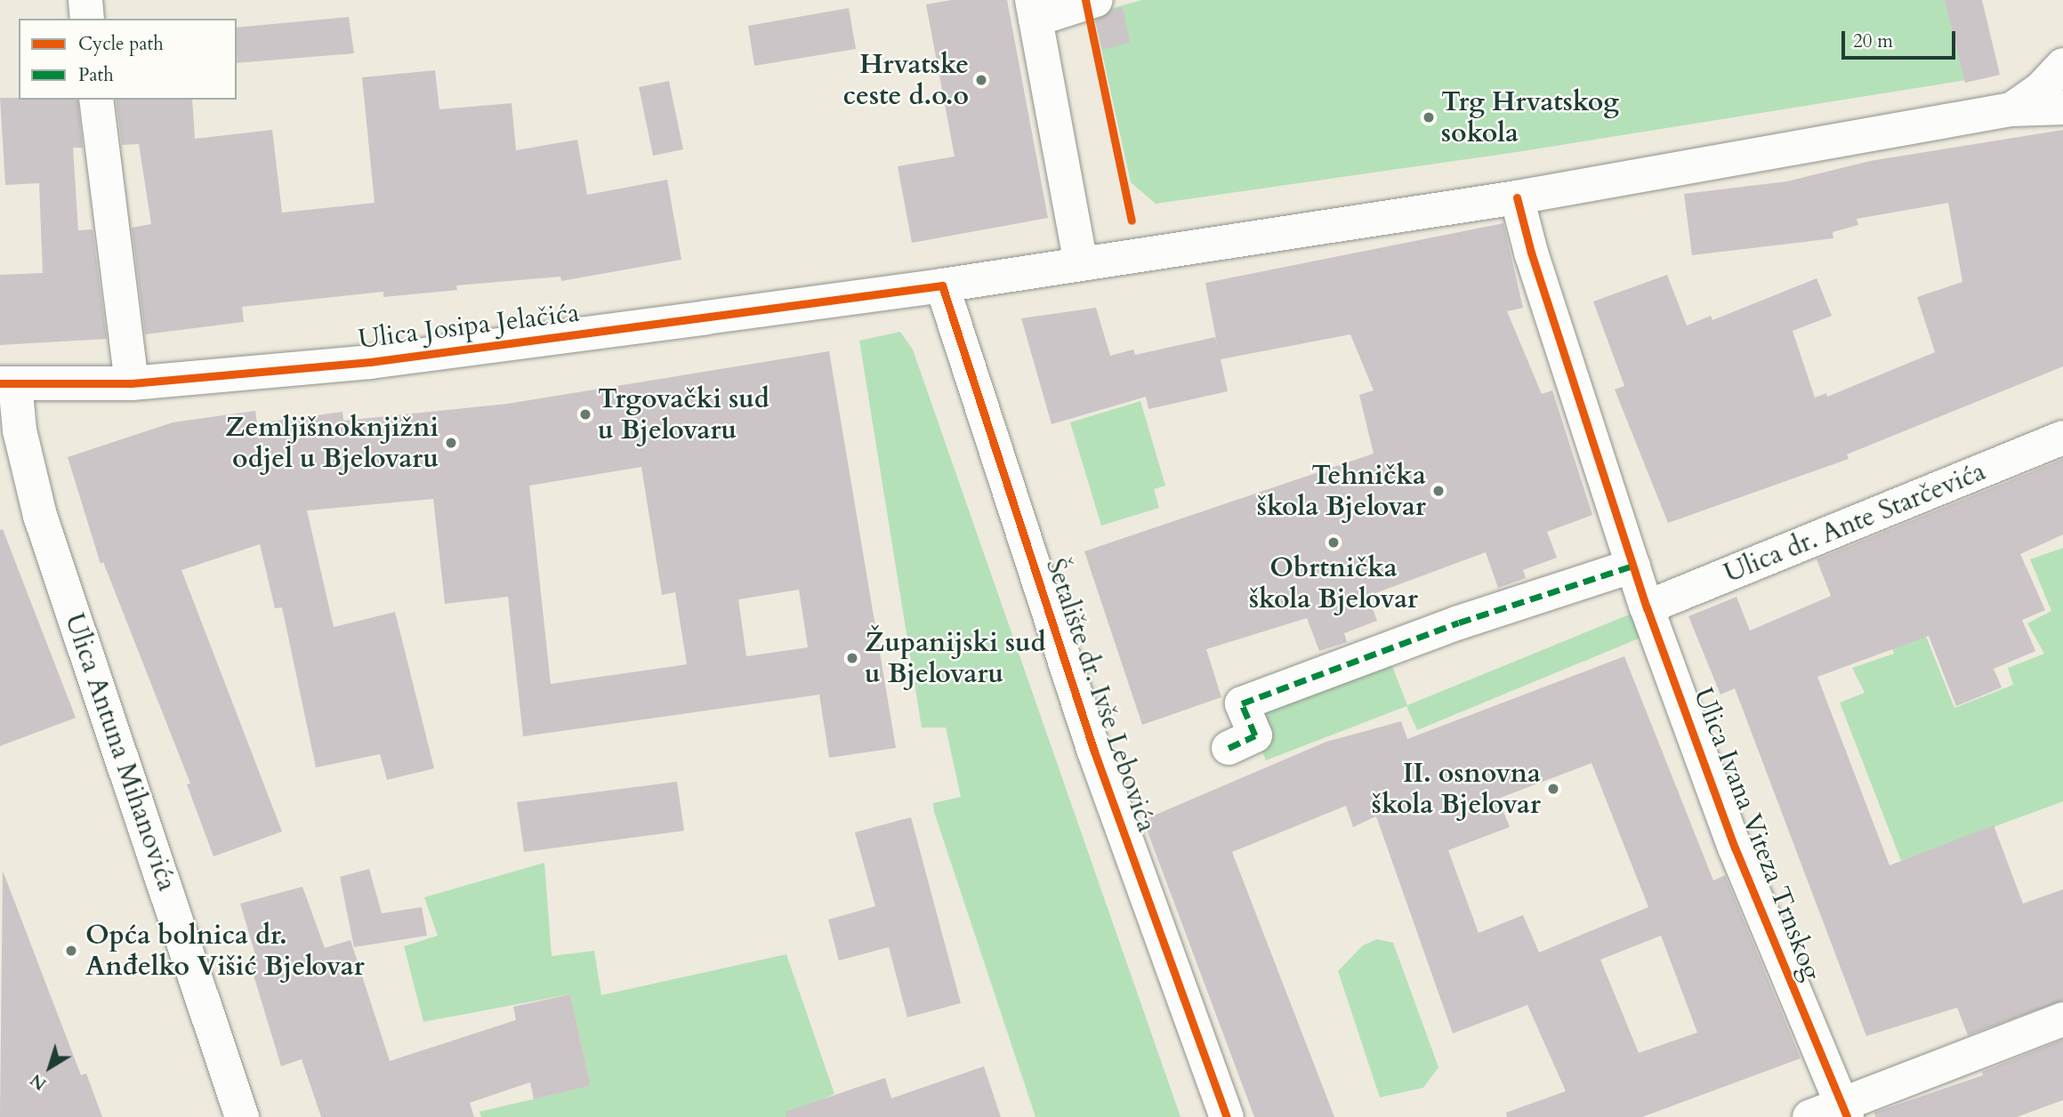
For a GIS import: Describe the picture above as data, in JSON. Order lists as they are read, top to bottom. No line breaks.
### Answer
{"streets":{"street":["Ulica Josipa Jelačića","Ulica dr. Ante Starčevića","Šetalište dr. Ivše Lebovića","Ulica Antuna Mihanovića","Ulica Ivana Viteza Trnskog"]},"crossings":[["Ulica Josipa Jelačića","Šetalište dr. Ivše Lebovića"],["Ulica Josipa Jelačića","Ulica Antuna Mihanovića"],["Ulica dr. Ante Starčevića","Ulica Ivana Viteza Trnskog"]],"places":["Hrvatske ceste d.o.o","Trg Hrvatskog sokola","Trgovački sud u Bjelovaru","Zemljišnoknjižni odjel u Bjelovaru","Tehnička škola Bjelovar","Obrtnička škola Bjelovar","Županijski sud u Bjelovaru","II. osnovna škola Bjelovar","Opća bolnica dr. Anđelko Višić Bjelovar"],"legend":["Cycle path","Path"],"scale_bar":"20 m","north":"bottom left"}
